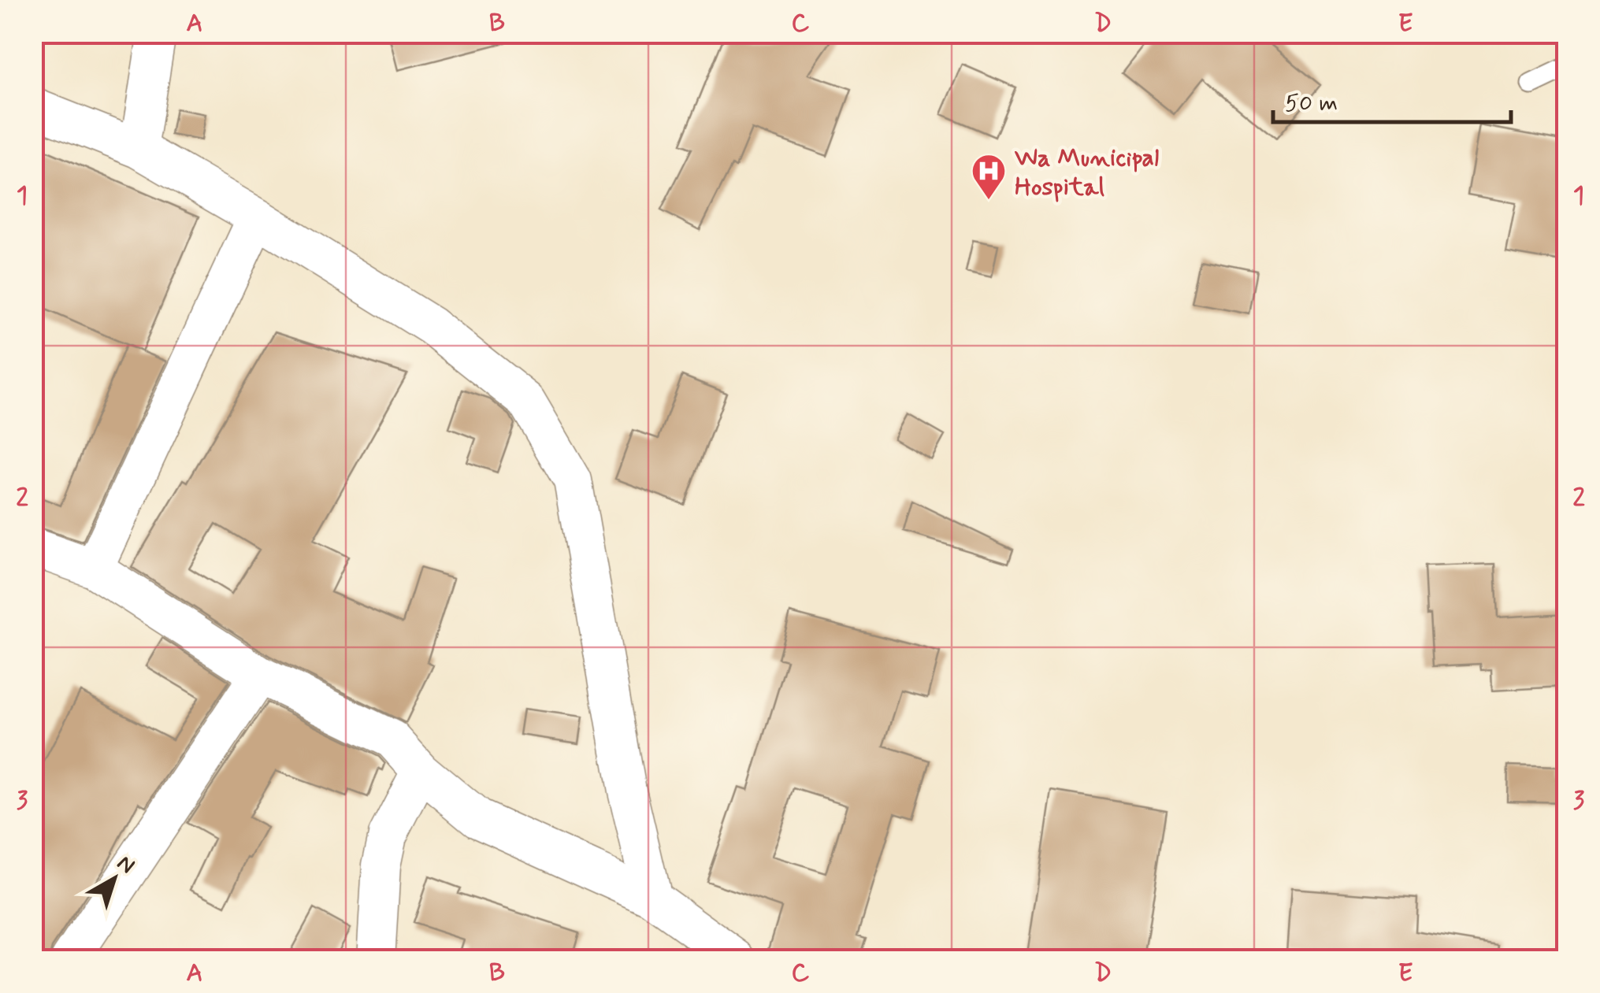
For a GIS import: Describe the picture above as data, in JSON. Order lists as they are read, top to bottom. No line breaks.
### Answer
{"places":{"hospital":["Wa Municipal Hospital"]},"scale_bar":"50 m","north":"top right","grid":{"columns":["A","B","C","D","E"],"rows":["1","2","3"]}}
